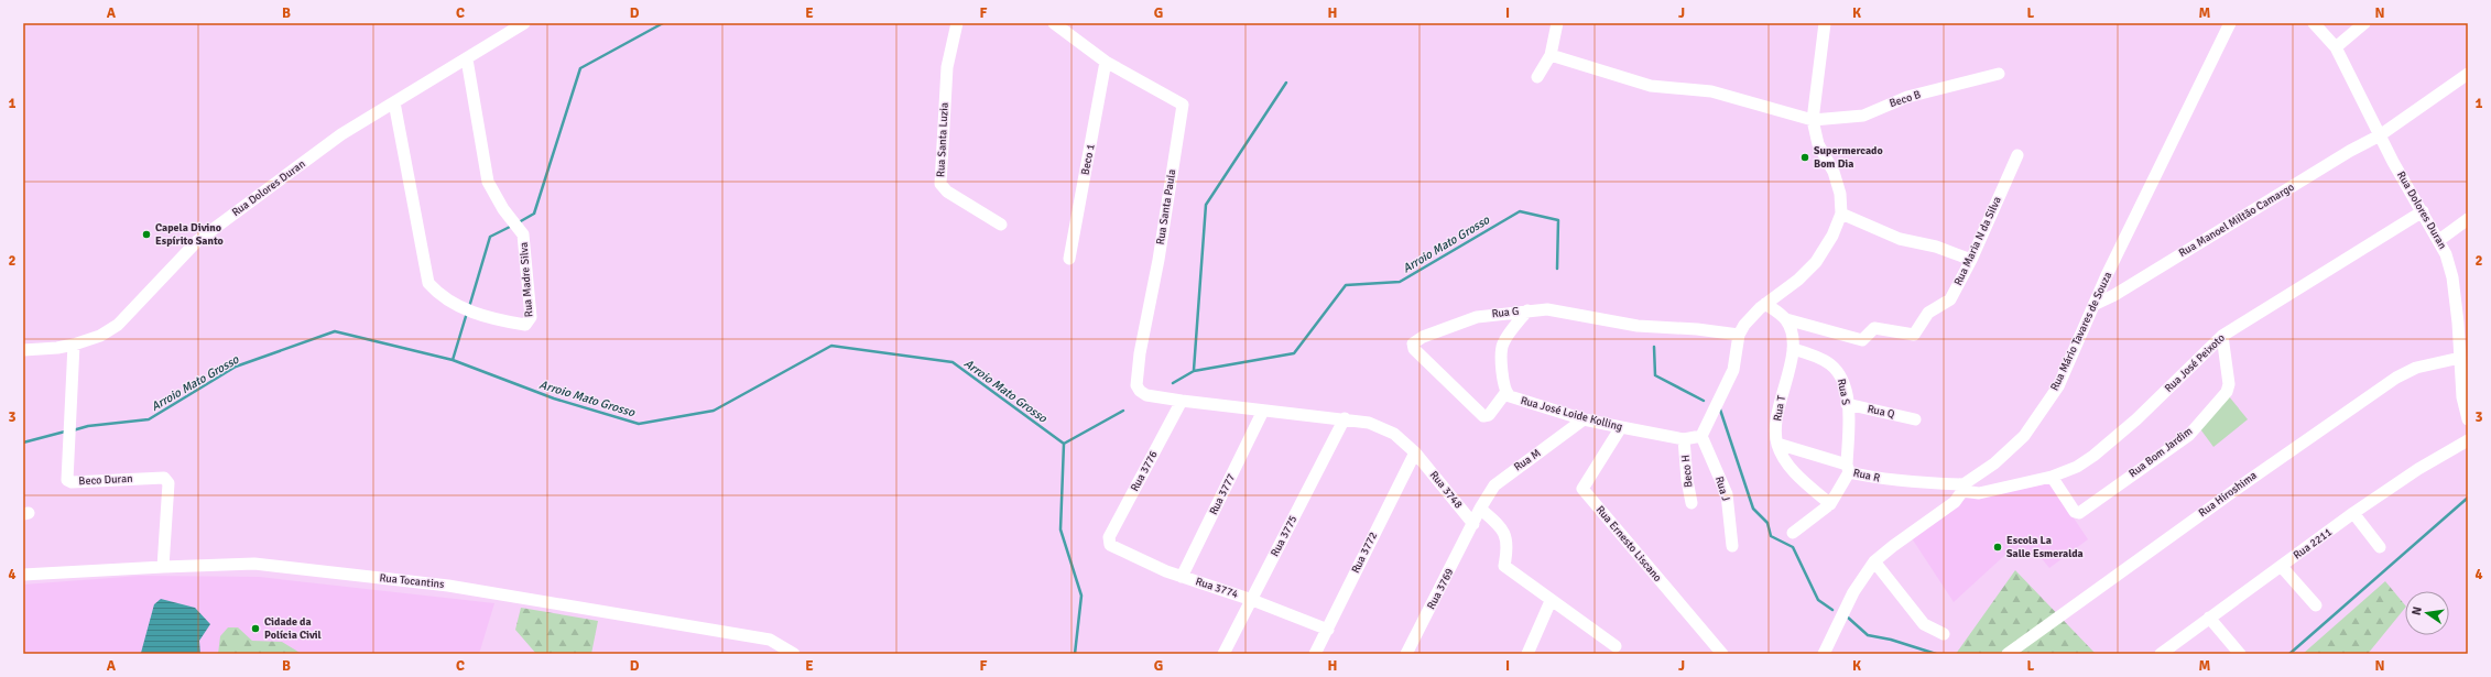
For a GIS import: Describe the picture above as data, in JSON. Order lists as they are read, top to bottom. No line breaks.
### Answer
{"streets":{"street":["Beco B","Rua Santa Luzia","Beco 1","Rua Dolores Duran","Rua Santa Paula","Rua Manoel Miltão Camargo","Rua Maria N da Silva","Rua Madre Silva","Rua G","Rua Mário Tavares de Souza","Rua José Peixoto","Rua S","Rua T","Rua Q","Rua José Loide Kolling","Rua Bom Jardim","Rua M","Rua 3776","Beco H","Rua R","Beco Duran","Rua J","Rua 3748","Rua 3777","Rua Hiroshima","Rua 3775","Rua Ernesto Liscano","Rua 2211","Rua 3772","Rua Tocantins","Rua 3774","Rua 3769"]},"crossings":[["Beco 1","Rua Santa Paula"],["Rua Dolores Duran","Rua Manoel Miltão Camargo"],["Rua Dolores Duran","Rua Madre Silva"],["Rua Dolores Duran","Rua José Peixoto"],["Rua Dolores Duran","Beco Duran"],["Rua Dolores Duran","Rua Hiroshima"],["Rua Santa Paula","Rua 3776"],["Rua Santa Paula","Rua 3748"],["Rua Manoel Miltão Camargo","Rua Mário Tavares de Souza"],["Rua Maria N da Silva","Rua T"],["Rua G","Rua José Loide Kolling"],["Rua Mário Tavares de Souza","Rua José Peixoto"],["Rua Mário Tavares de Souza","Rua R"],["Rua José Peixoto","Rua Bom Jardim"],["Rua José Peixoto","Rua R"],["Rua S","Rua T"],["Rua S","Rua Q"],["Rua S","Rua R"],["Rua T","Rua R"],["Rua José Loide Kolling","Rua M"],["Rua José Loide Kolling","Beco H"],["Rua José Loide Kolling","Rua J"],["Rua José Loide Kolling","Rua Ernesto Liscano"],["Rua M","Rua 3748"],["Rua 3776","Rua 3774"],["Beco Duran","Rua Tocantins"],["Rua 3748","Rua 3777"],["Rua 3748","Rua 3775"],["Rua 3748","Rua 3772"],["Rua 3748","Rua 3769"],["Rua 3777","Rua 3774"],["Rua 3775","Rua 3774"],["Rua 3772","Rua 3774"]],"water":["Arroio Mato Grosso"],"places":["Supermercado Bom Dia","Capela Divino Espírito Santo","Escola La Salle Esmeralda","Cidade da Polícia Civil"],"north":"left","grid":{"columns":["A","B","C","D","E","F","G","H","I","J","K","L","M","N"],"rows":["1","2","3","4"]}}
